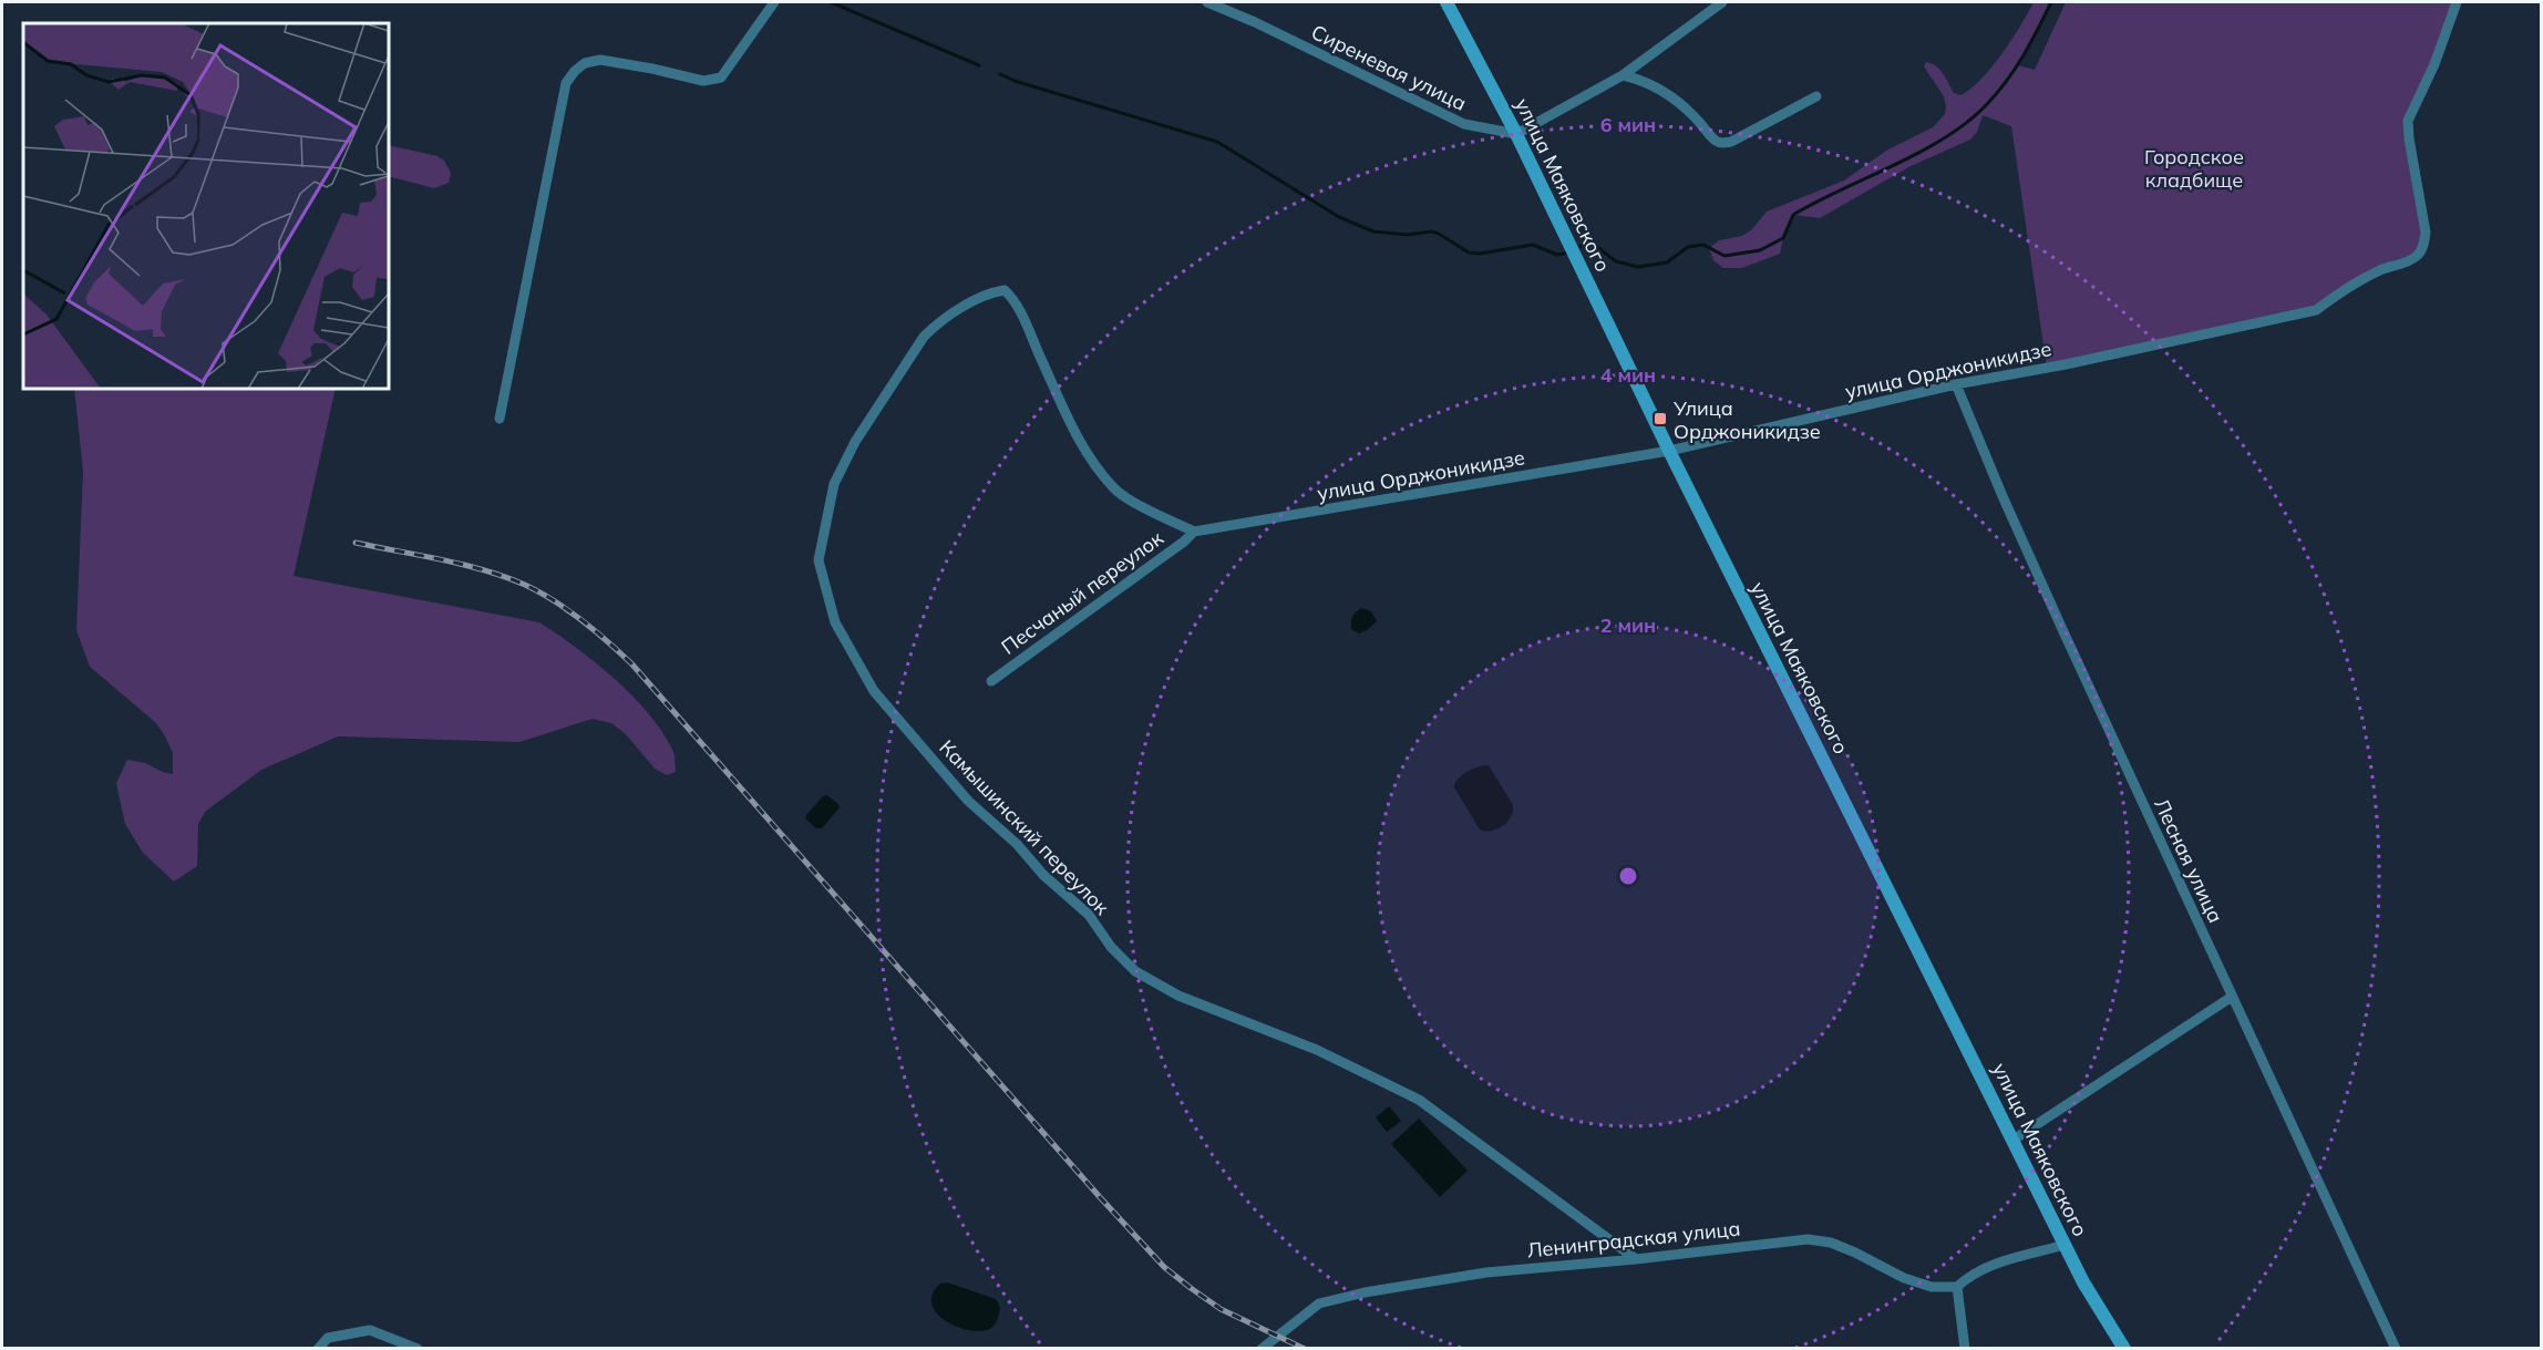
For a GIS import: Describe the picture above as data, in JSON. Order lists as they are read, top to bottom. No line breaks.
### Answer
{"streets":{"street":["Сиреневая улица","улица Маяковского","улица Орджоникидзе","Песчаный переулок","Камышинский переулок","Лесная улица","Ленинградская улица"]},"crossings":[["Сиреневая улица","улица Маяковского"],["улица Маяковского","улица Орджоникидзе"],["улица Орджоникидзе","Песчаный переулок"],["улица Орджоникидзе","Камышинский переулок"],["улица Орджоникидзе","Лесная улица"],["Песчаный переулок","Камышинский переулок"],["Камышинский переулок","Ленинградская улица"]],"parks":["Городское кладбище"],"places":{"transit":["Улица Орджоникидзе"]},"rings":["6 мин","4 мин","2 мин"]}
